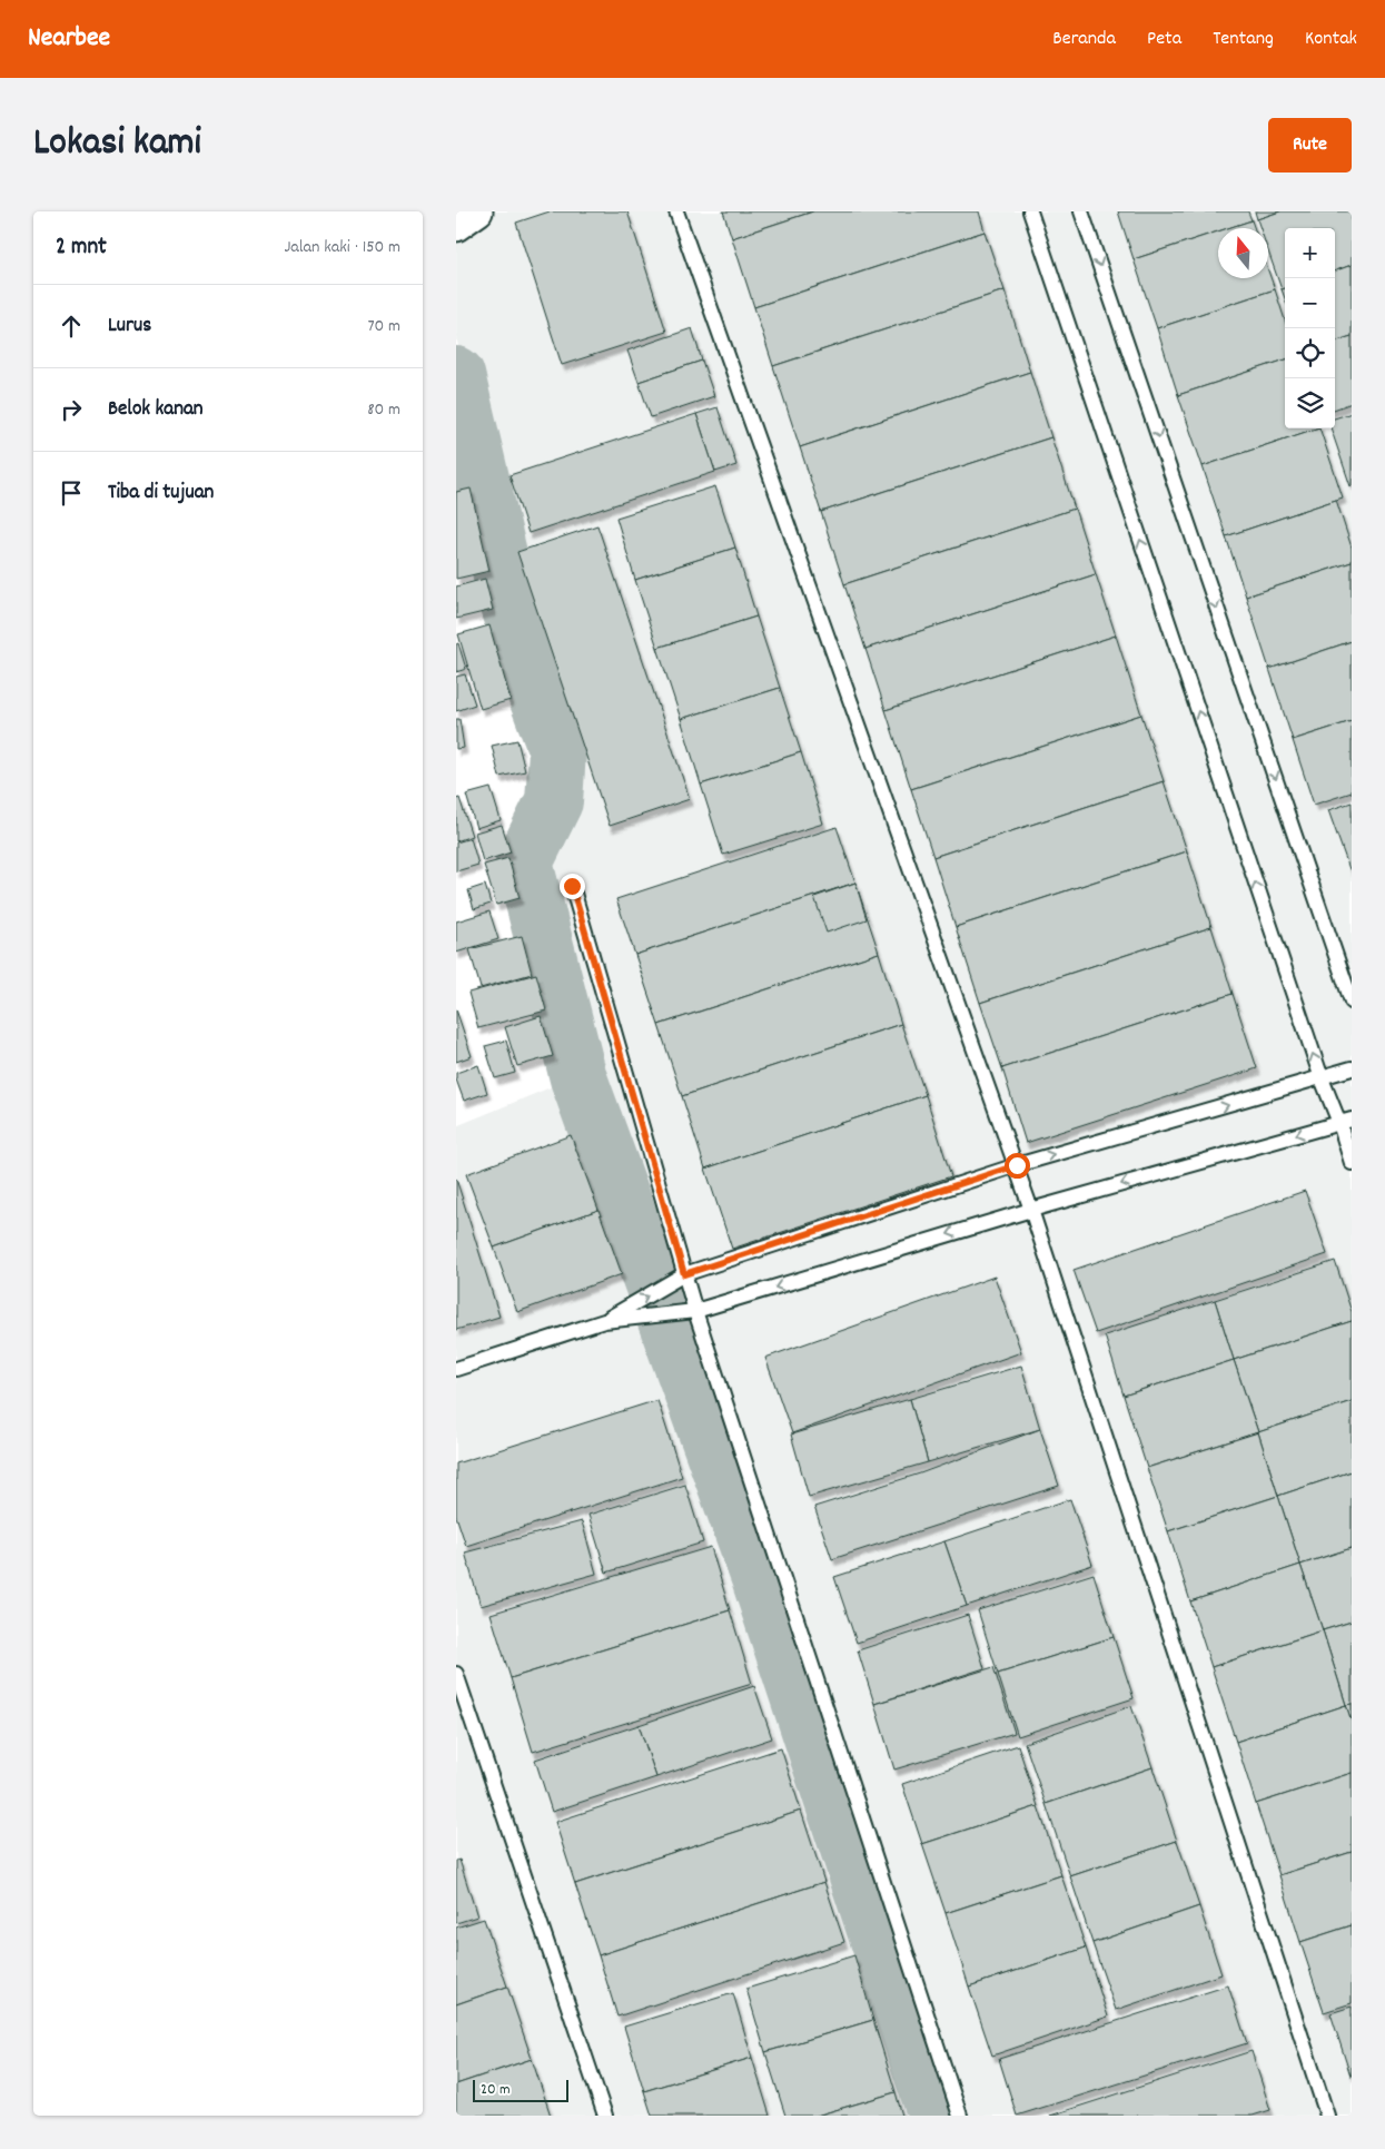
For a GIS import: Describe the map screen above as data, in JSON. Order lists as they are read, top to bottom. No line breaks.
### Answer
{"scale_bar":"20 m","north":"top","page":{"header":"Nearbee","nav":["Beranda","Peta","Tentang","Kontak"],"title":"Lokasi kami","buttons":"Rute","heading":["2 mnt","Jalan kaki · 150 m"],"map_buttons":["+","−"],"list":[["Lurus","70 m"],["Belok kanan","80 m"],"Tiba di tujuan"],"scale":"20 m"}}
